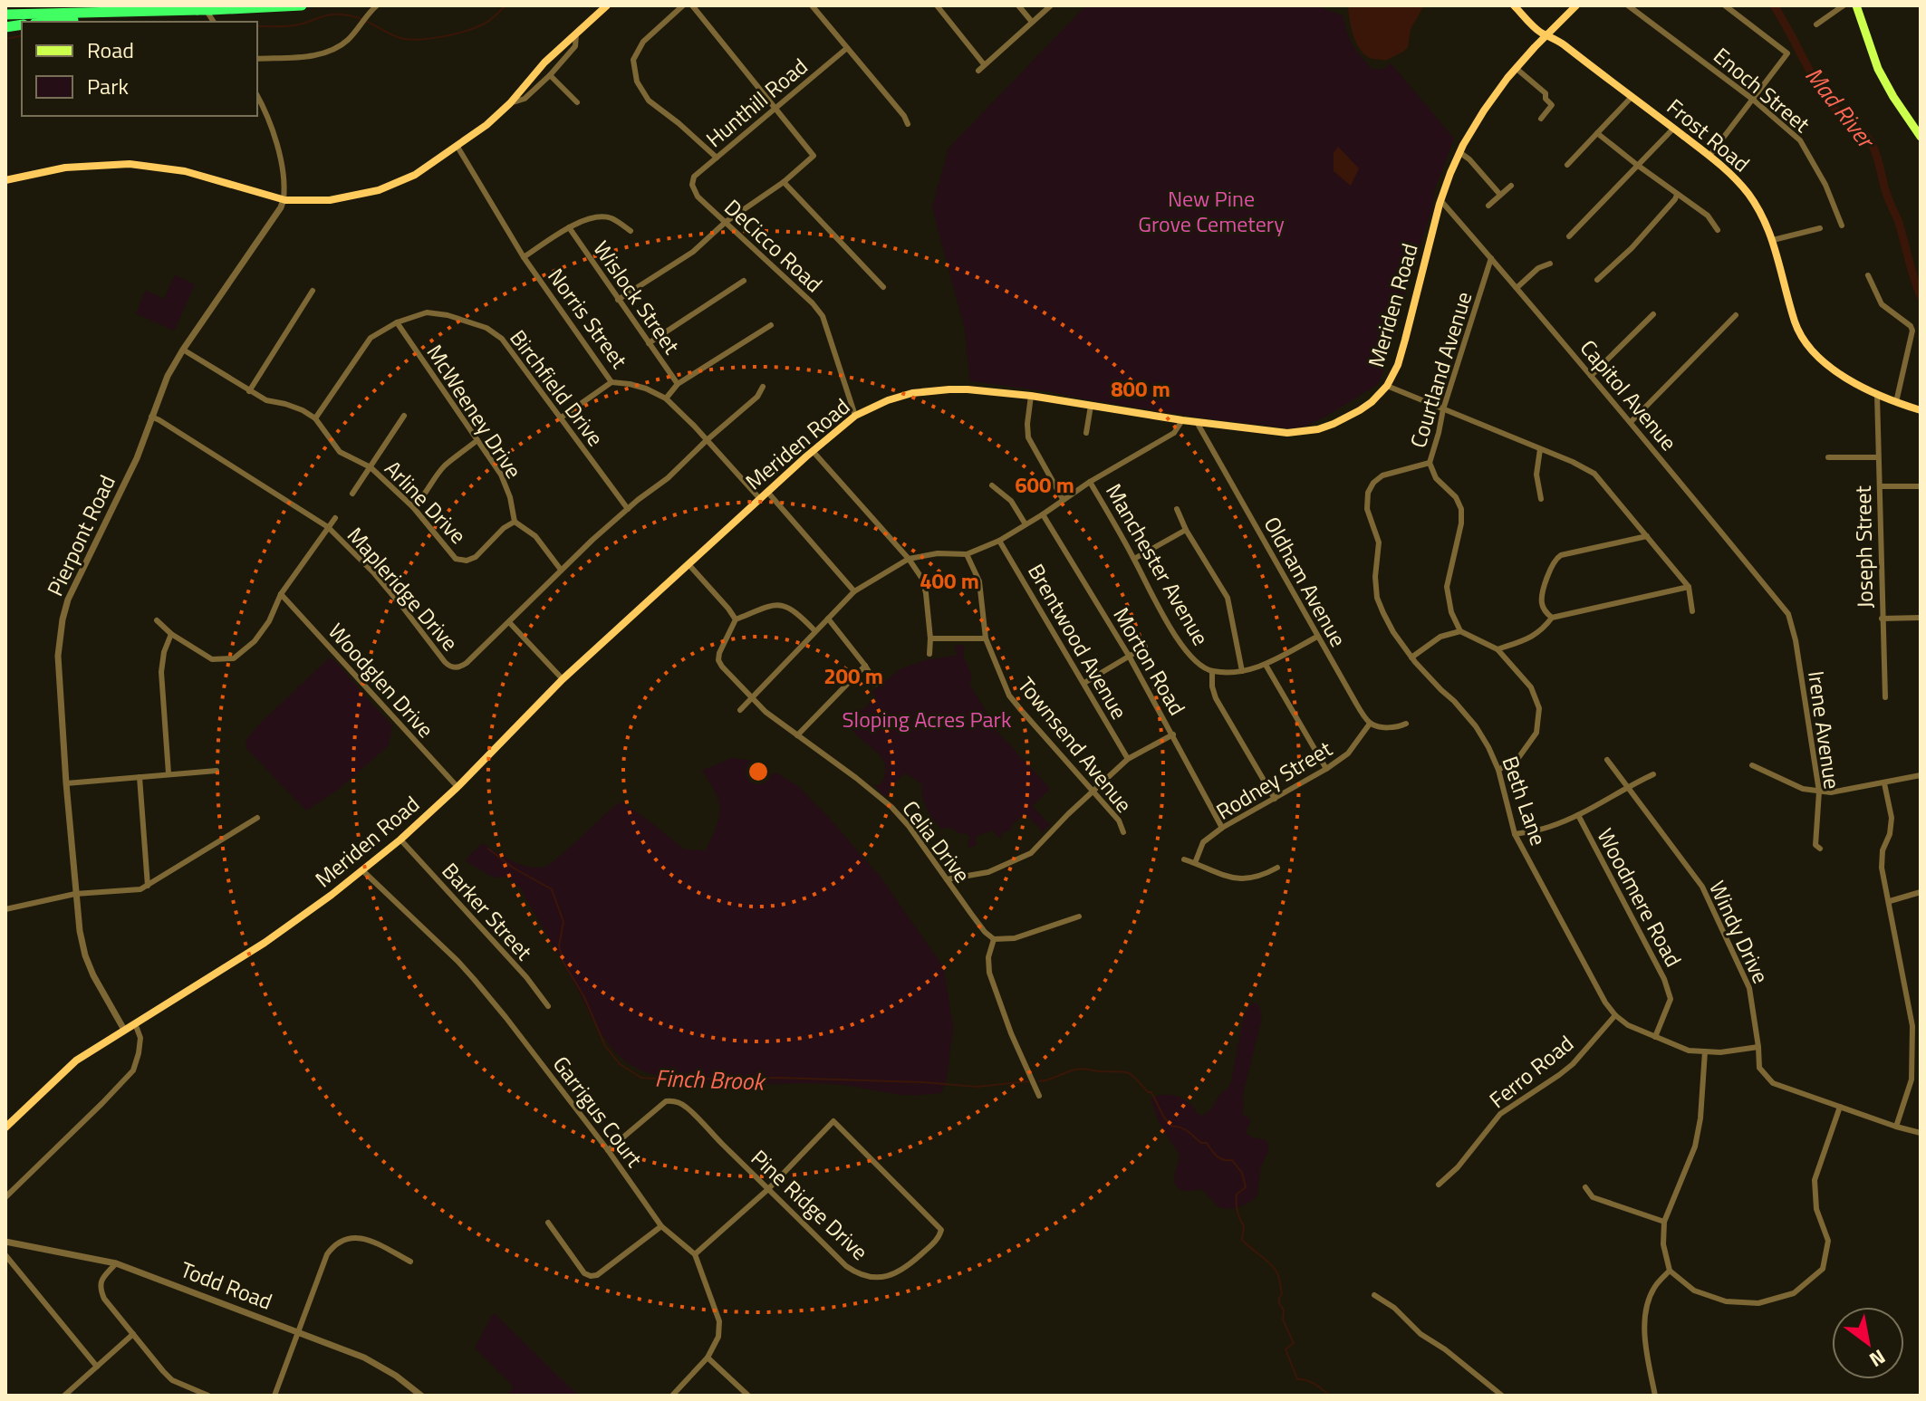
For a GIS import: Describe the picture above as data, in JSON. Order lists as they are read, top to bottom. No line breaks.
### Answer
{"streets":{"main road":["Frost Road","Meriden Road"],"street":["Enoch Street","Hunthill Road","DeCicco Road","Wislock Street","Norris Street","Courtland Avenue","Birchfield Drive","Capitol Avenue","McWeeney Drive","Arline Drive","Pierpont Road","Joseph Street","Manchester Avenue","Oldham Avenue","Mapleridge Drive","Brentwood Avenue","Morton Road","Woodglen Drive","Irene Avenue","Townsend Avenue","Rodney Street","Beth Lane","Celia Drive","Woodmere Road","Barker Street","Windy Drive","Ferro Road","Garrigus Court","Pine Ridge Drive","Todd Road"]},"crossings":[["Hunthill Road","DeCicco Road"],["Frost Road","Meriden Road"],["Frost Road","Joseph Street"],["DeCicco Road","Meriden Road"],["Meriden Road","Norris Street"],["Meriden Road","Capitol Avenue"],["Meriden Road","Pierpont Road"],["Meriden Road","Oldham Avenue"],["Meriden Road","Woodglen Drive"],["Meriden Road","Barker Street"],["Meriden Road","Garrigus Court"],["Norris Street","Mapleridge Drive"],["Courtland Avenue","Capitol Avenue"],["Courtland Avenue","Beth Lane"],["Birchfield Drive","McWeeney Drive"],["Birchfield Drive","Arline Drive"],["Birchfield Drive","Mapleridge Drive"],["Capitol Avenue","Irene Avenue"],["McWeeney Drive","Arline Drive"],["Arline Drive","Pierpont Road"],["Pierpont Road","Mapleridge Drive"],["Manchester Avenue","Oldham Avenue"],["Oldham Avenue","Rodney Street"],["Morton Road","Rodney Street"],["Beth Lane","Woodmere Road"],["Beth Lane","Windy Drive"],["Beth Lane","Ferro Road"],["Garrigus Court","Pine Ridge Drive"]],"water":["Mad River","Finch Brook"],"parks":["New Pine Grove Cemetery","Sloping Acres Park"],"legend":["Road","Park"],"north":"bottom right","rings":["800 m","600 m","400 m","200 m"]}
